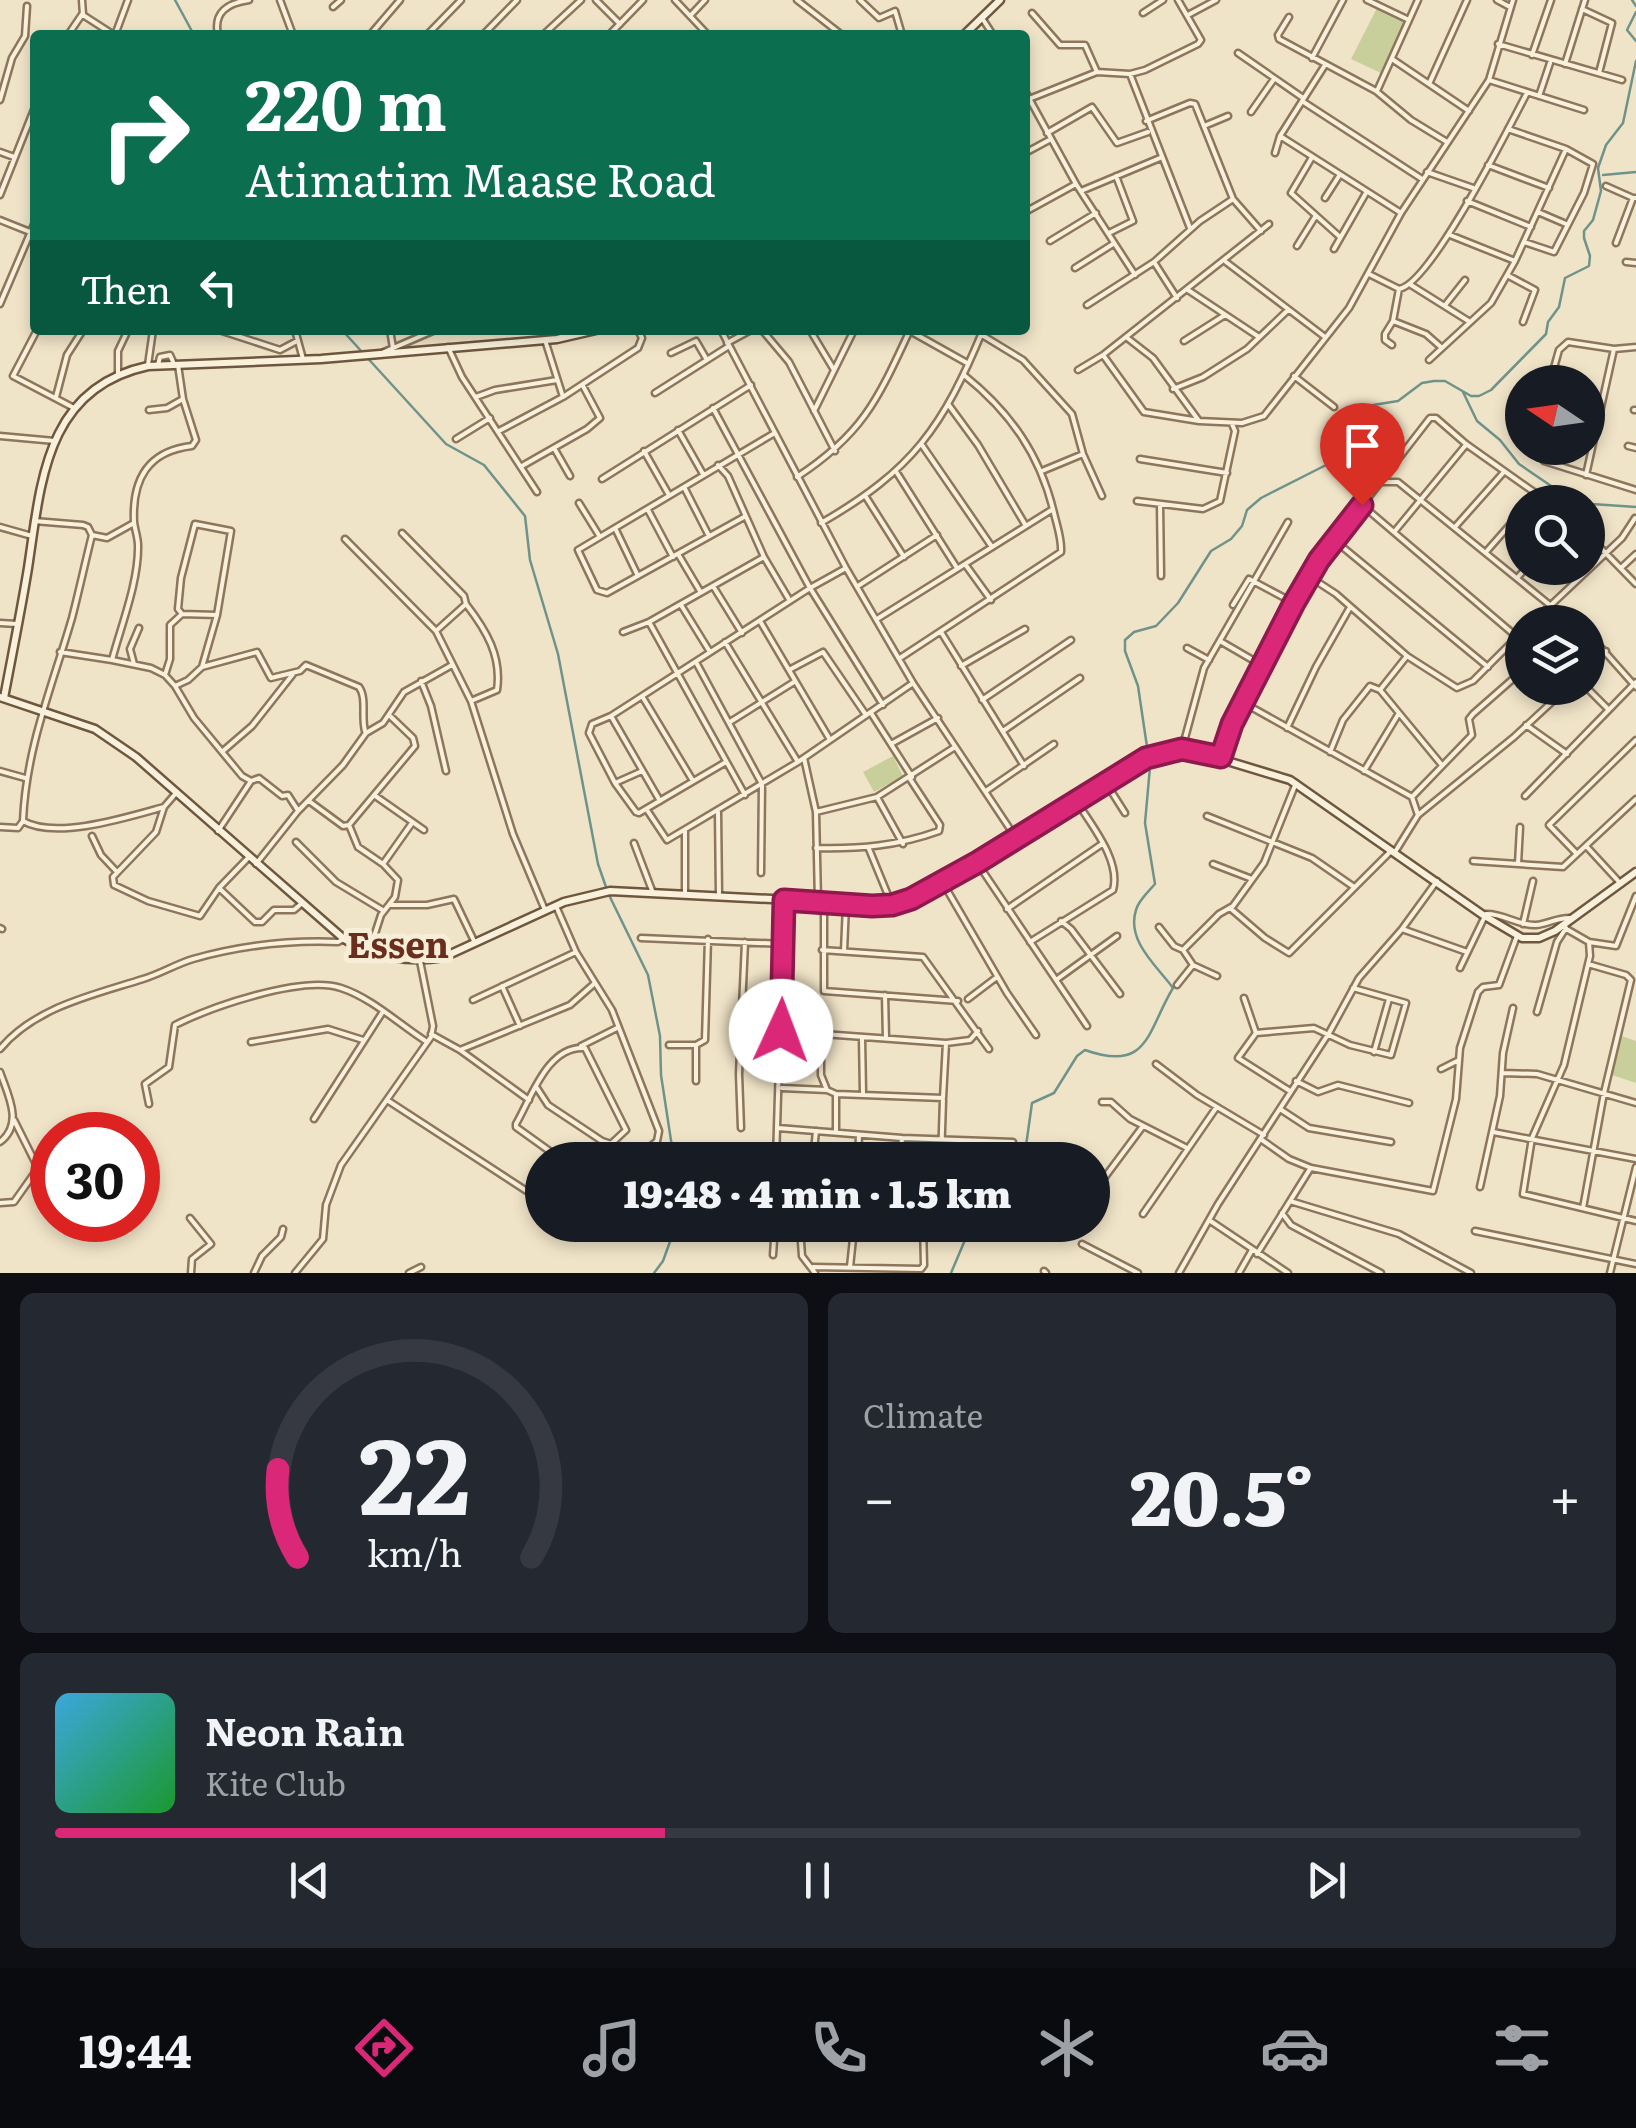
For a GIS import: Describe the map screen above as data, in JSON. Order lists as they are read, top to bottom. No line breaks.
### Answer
{"districts":["Essen"],"north":"left","page":{"turn":["220 m","Atimatim Maase Road"],"then":"Then","limit":"30","trip":"19:48 · 4 min · 1.5 km","tile":"Climate","heat":["−","20.5°","+"],"song":["Neon Rain","Kite Club"],"tabs":"19:44","gauge":["22","km/h"]}}
